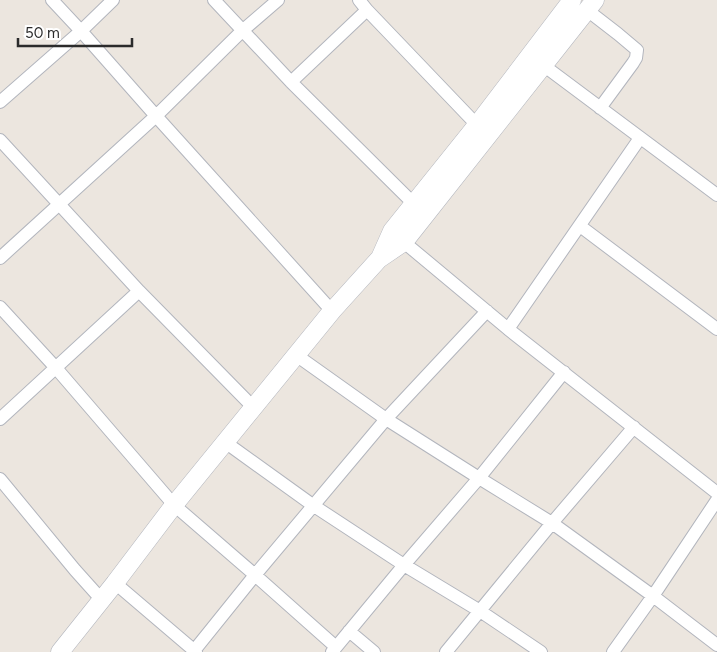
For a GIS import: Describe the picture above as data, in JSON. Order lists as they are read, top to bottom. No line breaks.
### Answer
{"scale_bar":"50 m"}
